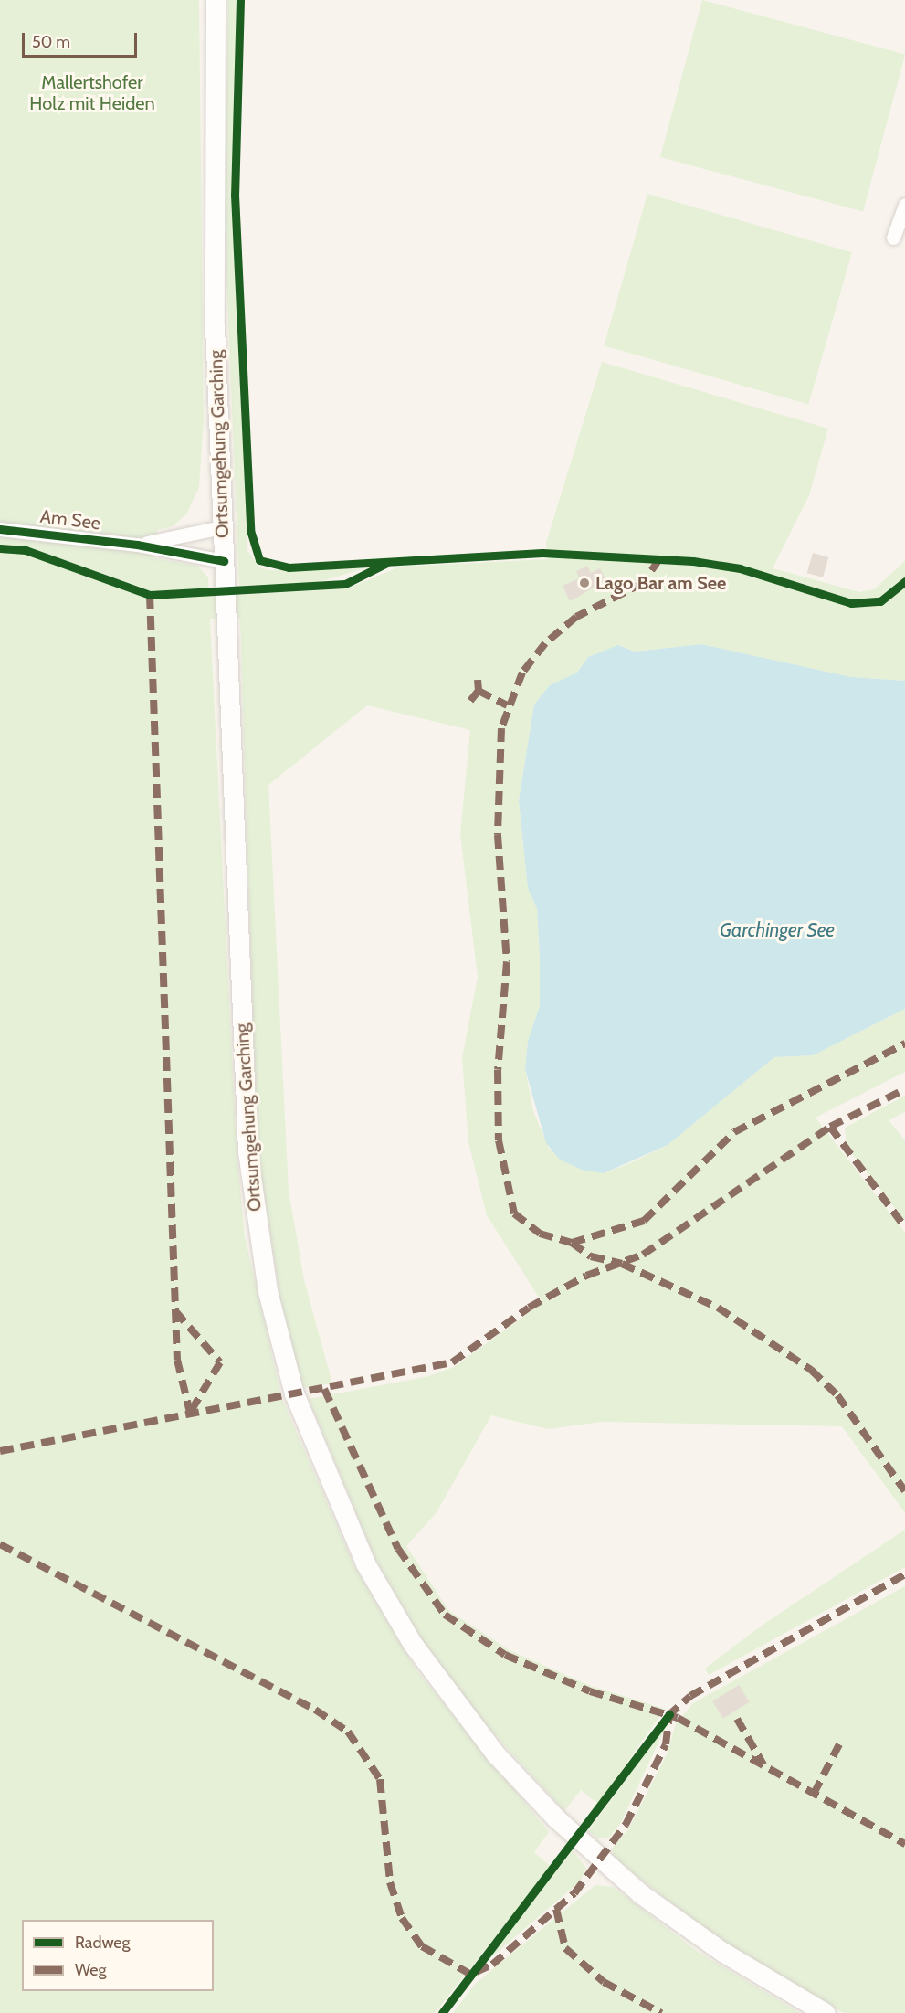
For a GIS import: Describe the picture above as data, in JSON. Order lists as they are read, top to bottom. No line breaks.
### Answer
{"streets":{"main road":["Ortsumgehung Garching"],"street":["Am See"]},"water":["Garchinger See"],"parks":["Mallertshofer Holz mit Heiden"],"places":["Lago Bar am See"],"legend":["Radweg","Weg"],"scale_bar":"50 m"}
